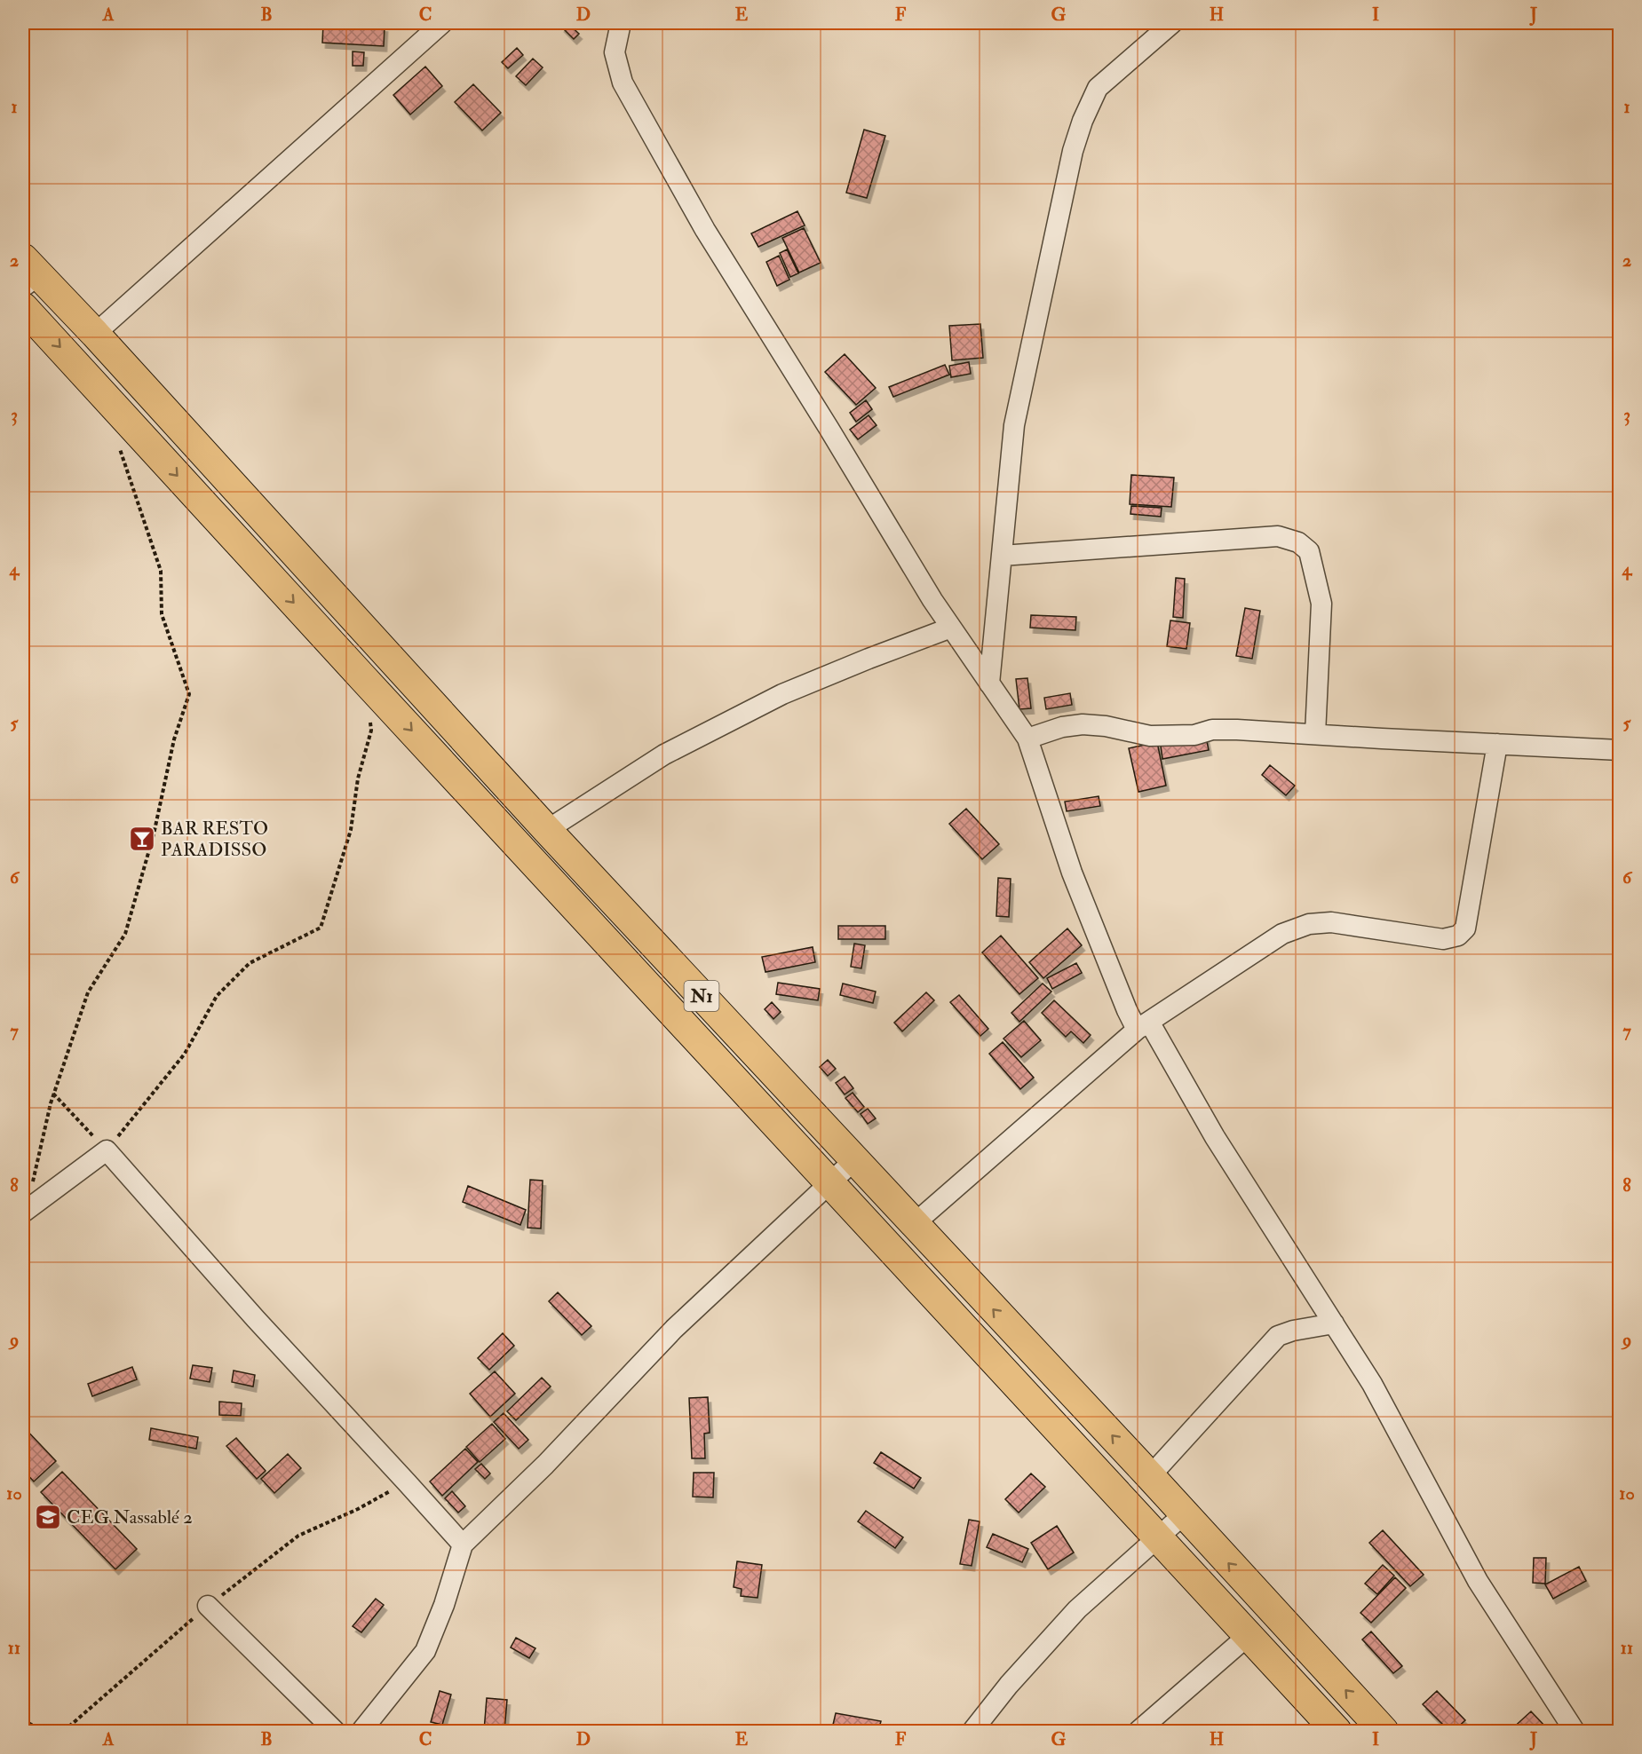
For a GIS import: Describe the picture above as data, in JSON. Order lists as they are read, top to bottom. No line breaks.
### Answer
{"streets":{"highway":["N1"]},"places":{"bar":["BAR RESTO PARADISSO"],"school or university":["CEG Nassablé 2"]},"grid":{"columns":["A","B","C","D","E","F","G","H","I","J"],"rows":["1","2","3","4","5","6","7","8","9","10","11"]}}
